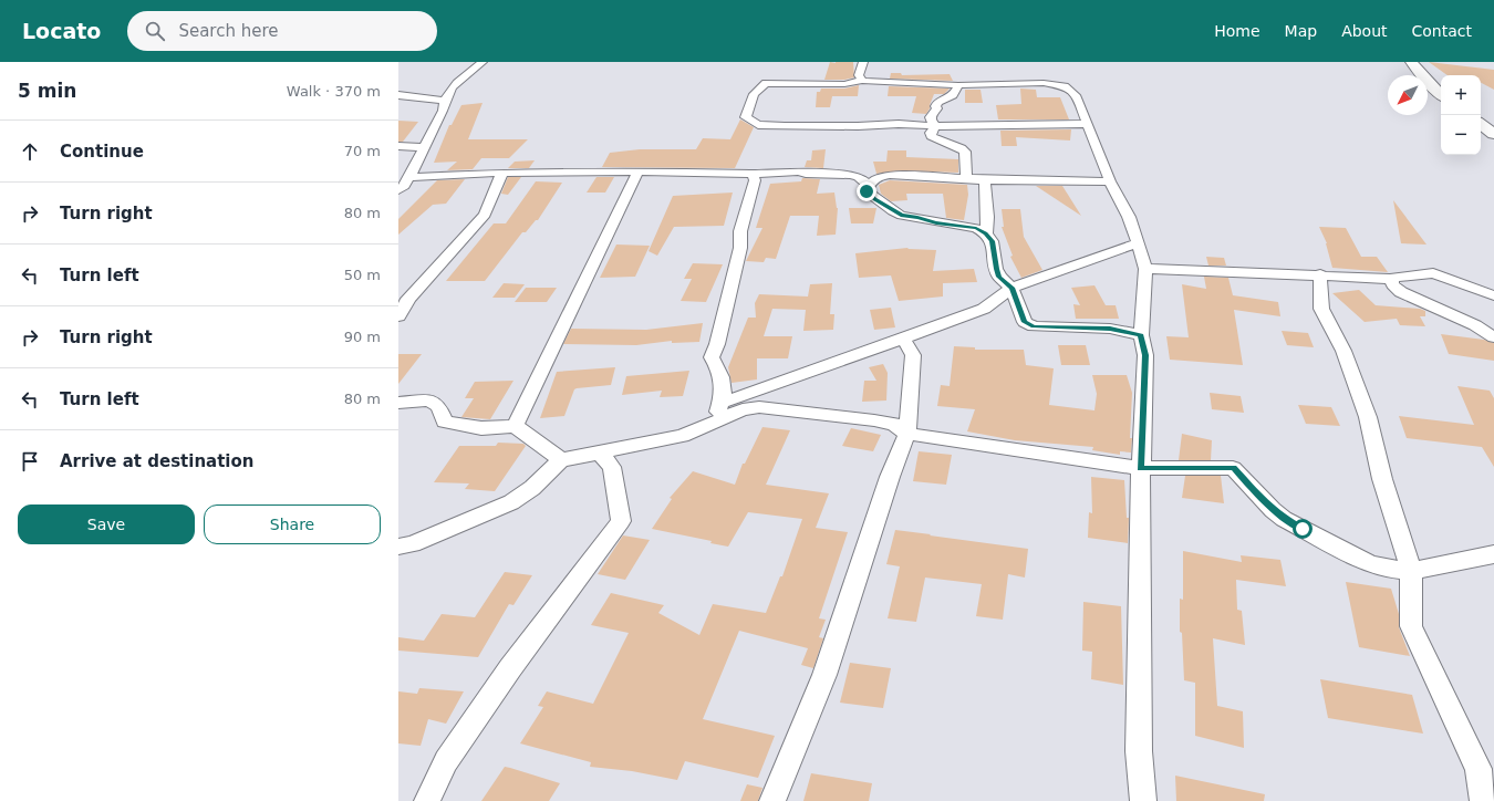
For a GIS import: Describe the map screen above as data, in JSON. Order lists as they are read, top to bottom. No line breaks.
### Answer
{"north":"bottom left","page":{"header":"Locato","search":"Search here","nav":["Home","Map","About","Contact"],"heading":["5 min","Walk · 370 m"],"map_buttons":["+","−"],"list":[["Continue","70 m"],["Turn right","80 m"],["Turn left","50 m"],["Turn right","90 m"],["Turn left","80 m"],"Arrive at destination"],"buttons":["Save","Share"]}}
